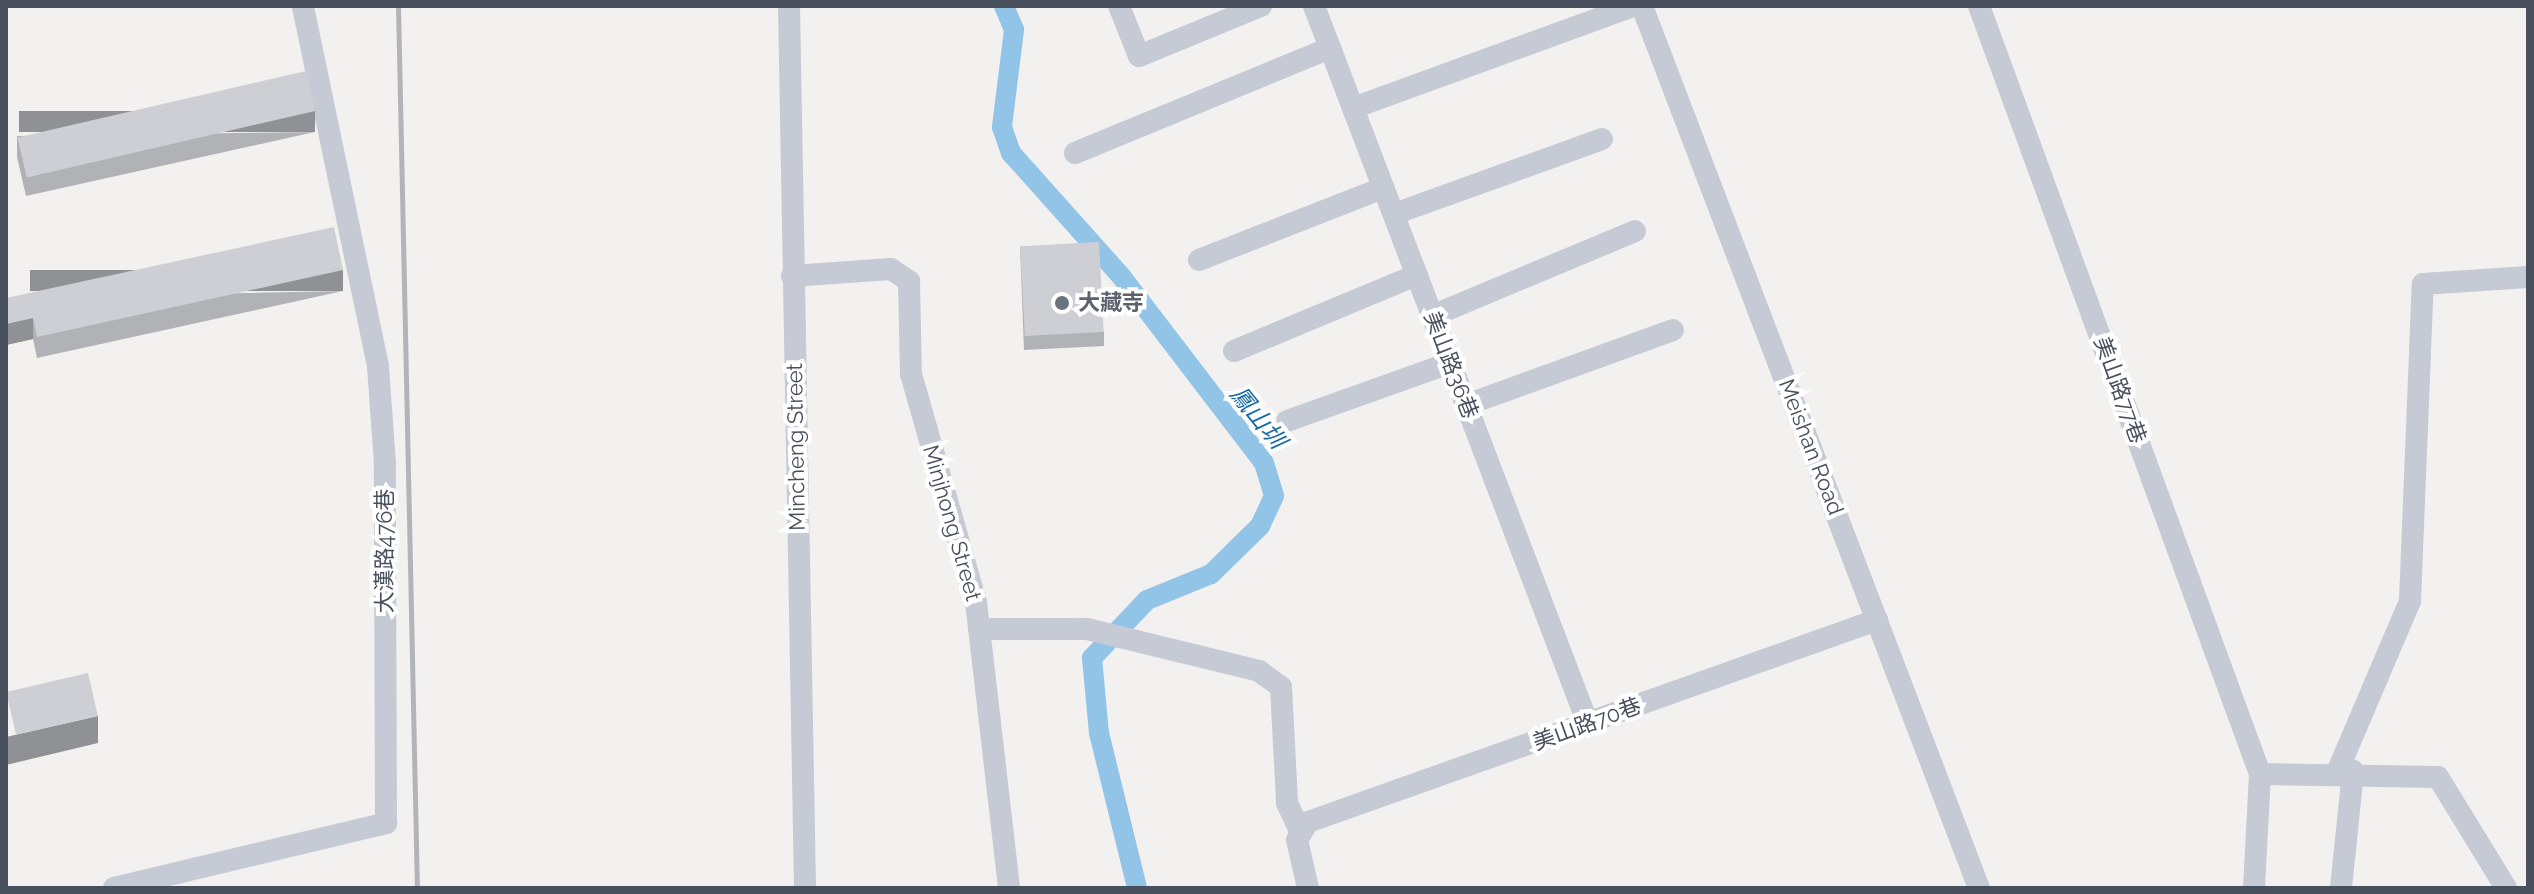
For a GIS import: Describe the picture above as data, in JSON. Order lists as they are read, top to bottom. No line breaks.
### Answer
{"streets":{"street":["美山路36巷","美山路77巷","Mincheng Street","Meishan Road","Minjhong Street","大漢路476巷","美山路70巷"]},"crossings":[["美山路36巷","美山路70巷"],["Mincheng Street","Minjhong Street"],["Meishan Road","美山路70巷"]],"water":["鳳山圳"],"places":["大藏寺"]}
